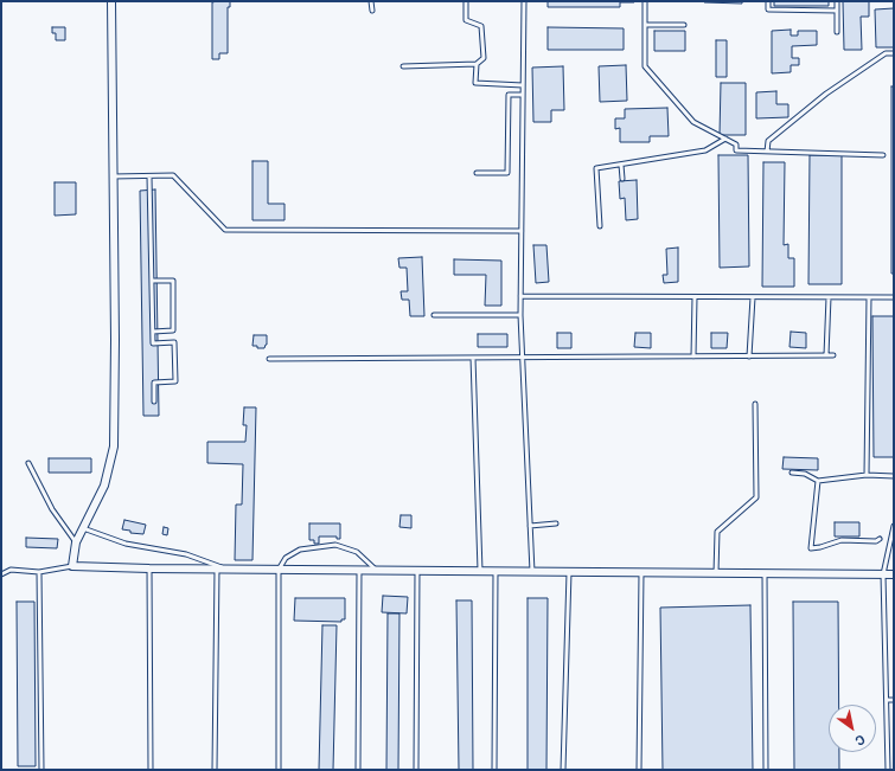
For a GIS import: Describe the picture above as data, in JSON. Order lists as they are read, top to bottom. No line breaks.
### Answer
{"north":"bottom right"}
